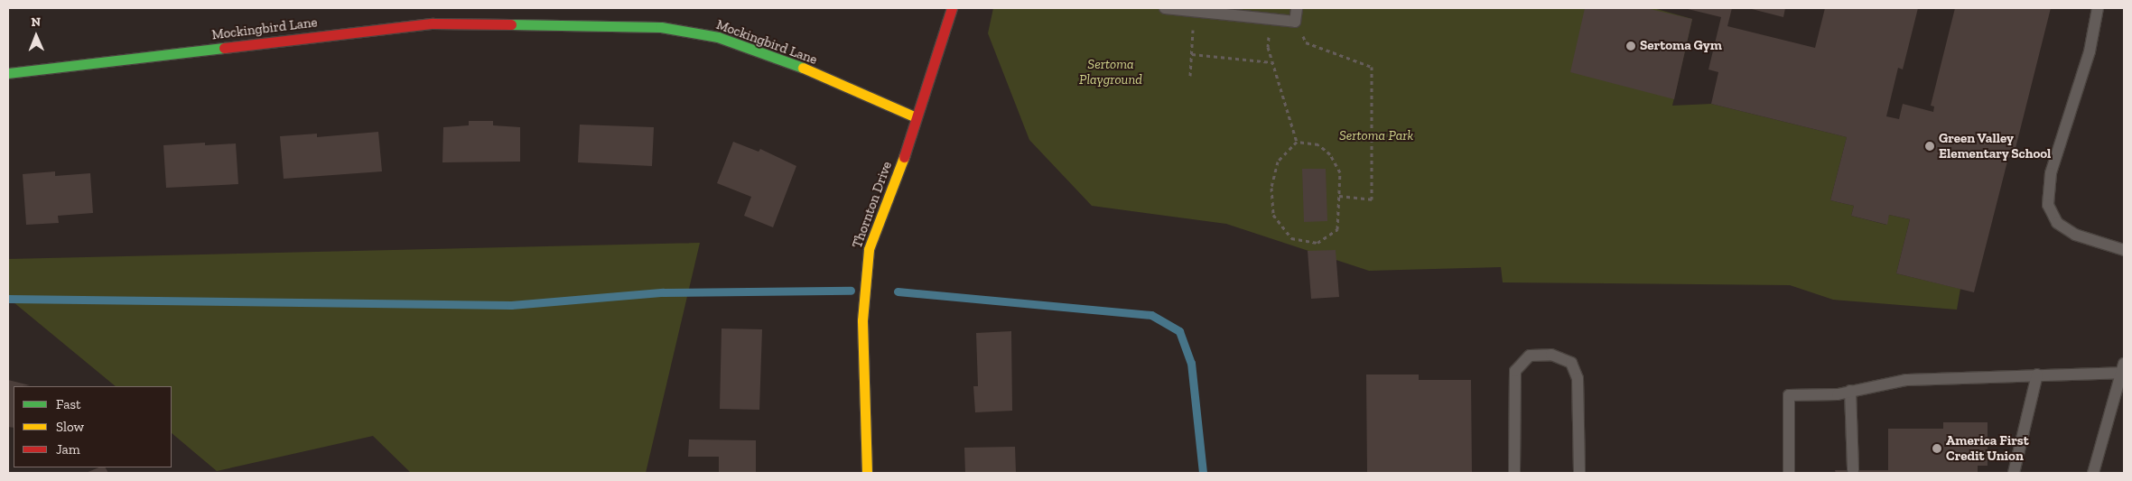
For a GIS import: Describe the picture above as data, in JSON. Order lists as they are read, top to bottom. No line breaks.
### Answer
{"streets":{"street":["Mockingbird Lane","Thornton Drive"]},"crossings":[["Mockingbird Lane","Thornton Drive"]],"parks":["Sertoma Playground","Sertoma Park"],"places":["Sertoma Gym","Green Valley Elementary School","America First Credit Union"],"legend":["Fast","Slow","Jam"],"north":"top"}
